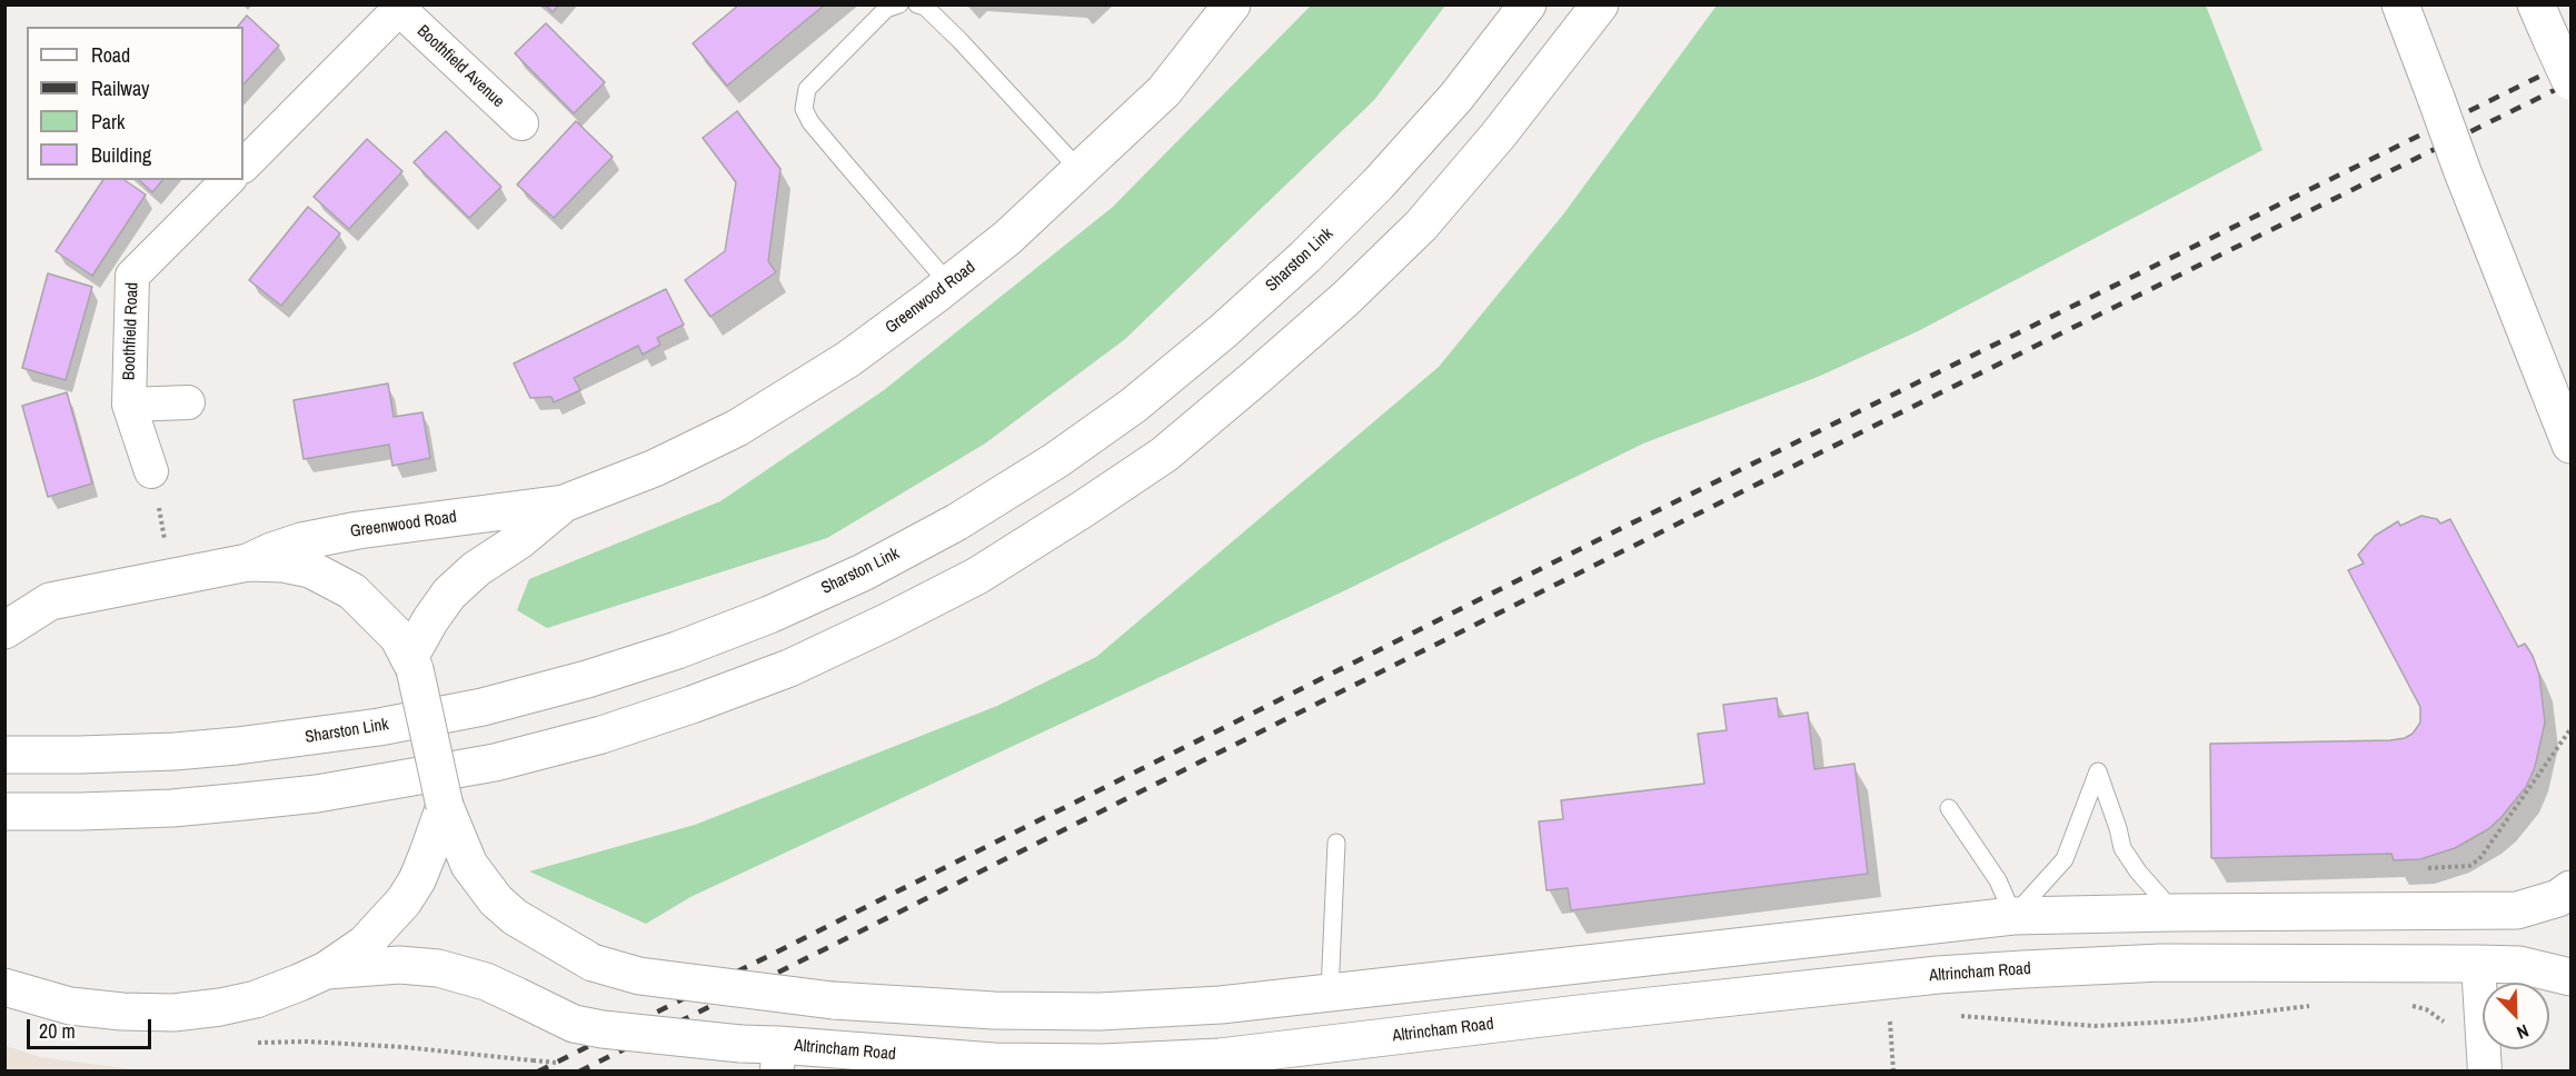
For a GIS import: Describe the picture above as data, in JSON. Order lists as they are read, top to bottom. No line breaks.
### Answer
{"streets":{"main road":["Sharston Link","Greenwood Road","Altrincham Road"],"street":["Boothfield Avenue","Boothfield Road"]},"legend":["Road","Railway","Park","Building"],"scale_bar":"20 m","north":"bottom right"}
